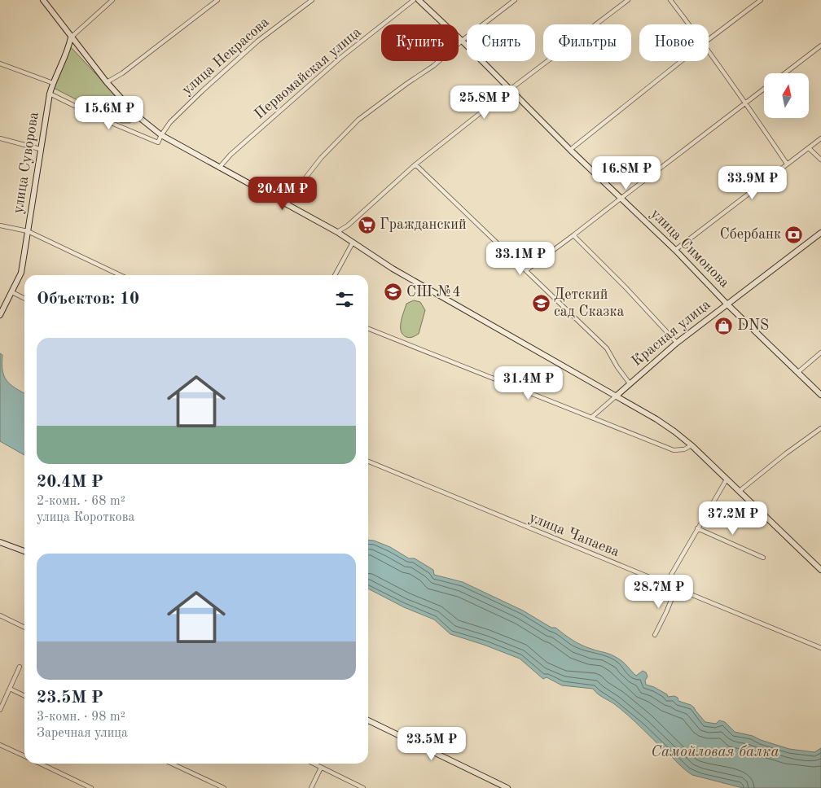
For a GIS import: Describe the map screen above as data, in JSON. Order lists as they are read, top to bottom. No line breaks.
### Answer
{"streets":{"street":["улица Некрасова","Первомайская улица","улица Суворова","улица Симонова","Красная улица","улица Чапаева"]},"crossings":[["улица Симонова","Красная улица"]],"water":["Самойловая балка"],"places":{"supermarket":["Гражданский"],"bank":["Сбербанк"],"school or university":["СШ №4","Детский сад Сказка"],"shop":["DNS"]},"north":"top","page":{"chip":["Купить","Снять","Фильтры","Новое"],"price":["25.8M ₽","15.6M ₽","16.8M ₽","33.9M ₽","20.4M ₽","33.1M ₽","31.4M ₽","37.2M ₽","28.7M ₽","23.5M ₽"],"heading":"Объектов: 10","list":[{"name":"20.4M ₽","note":"2-комн. · 68 m² · улица Короткова"},{"name":"23.5M ₽","note":"3-комн. · 98 m² · Заречная улица"}]}}
